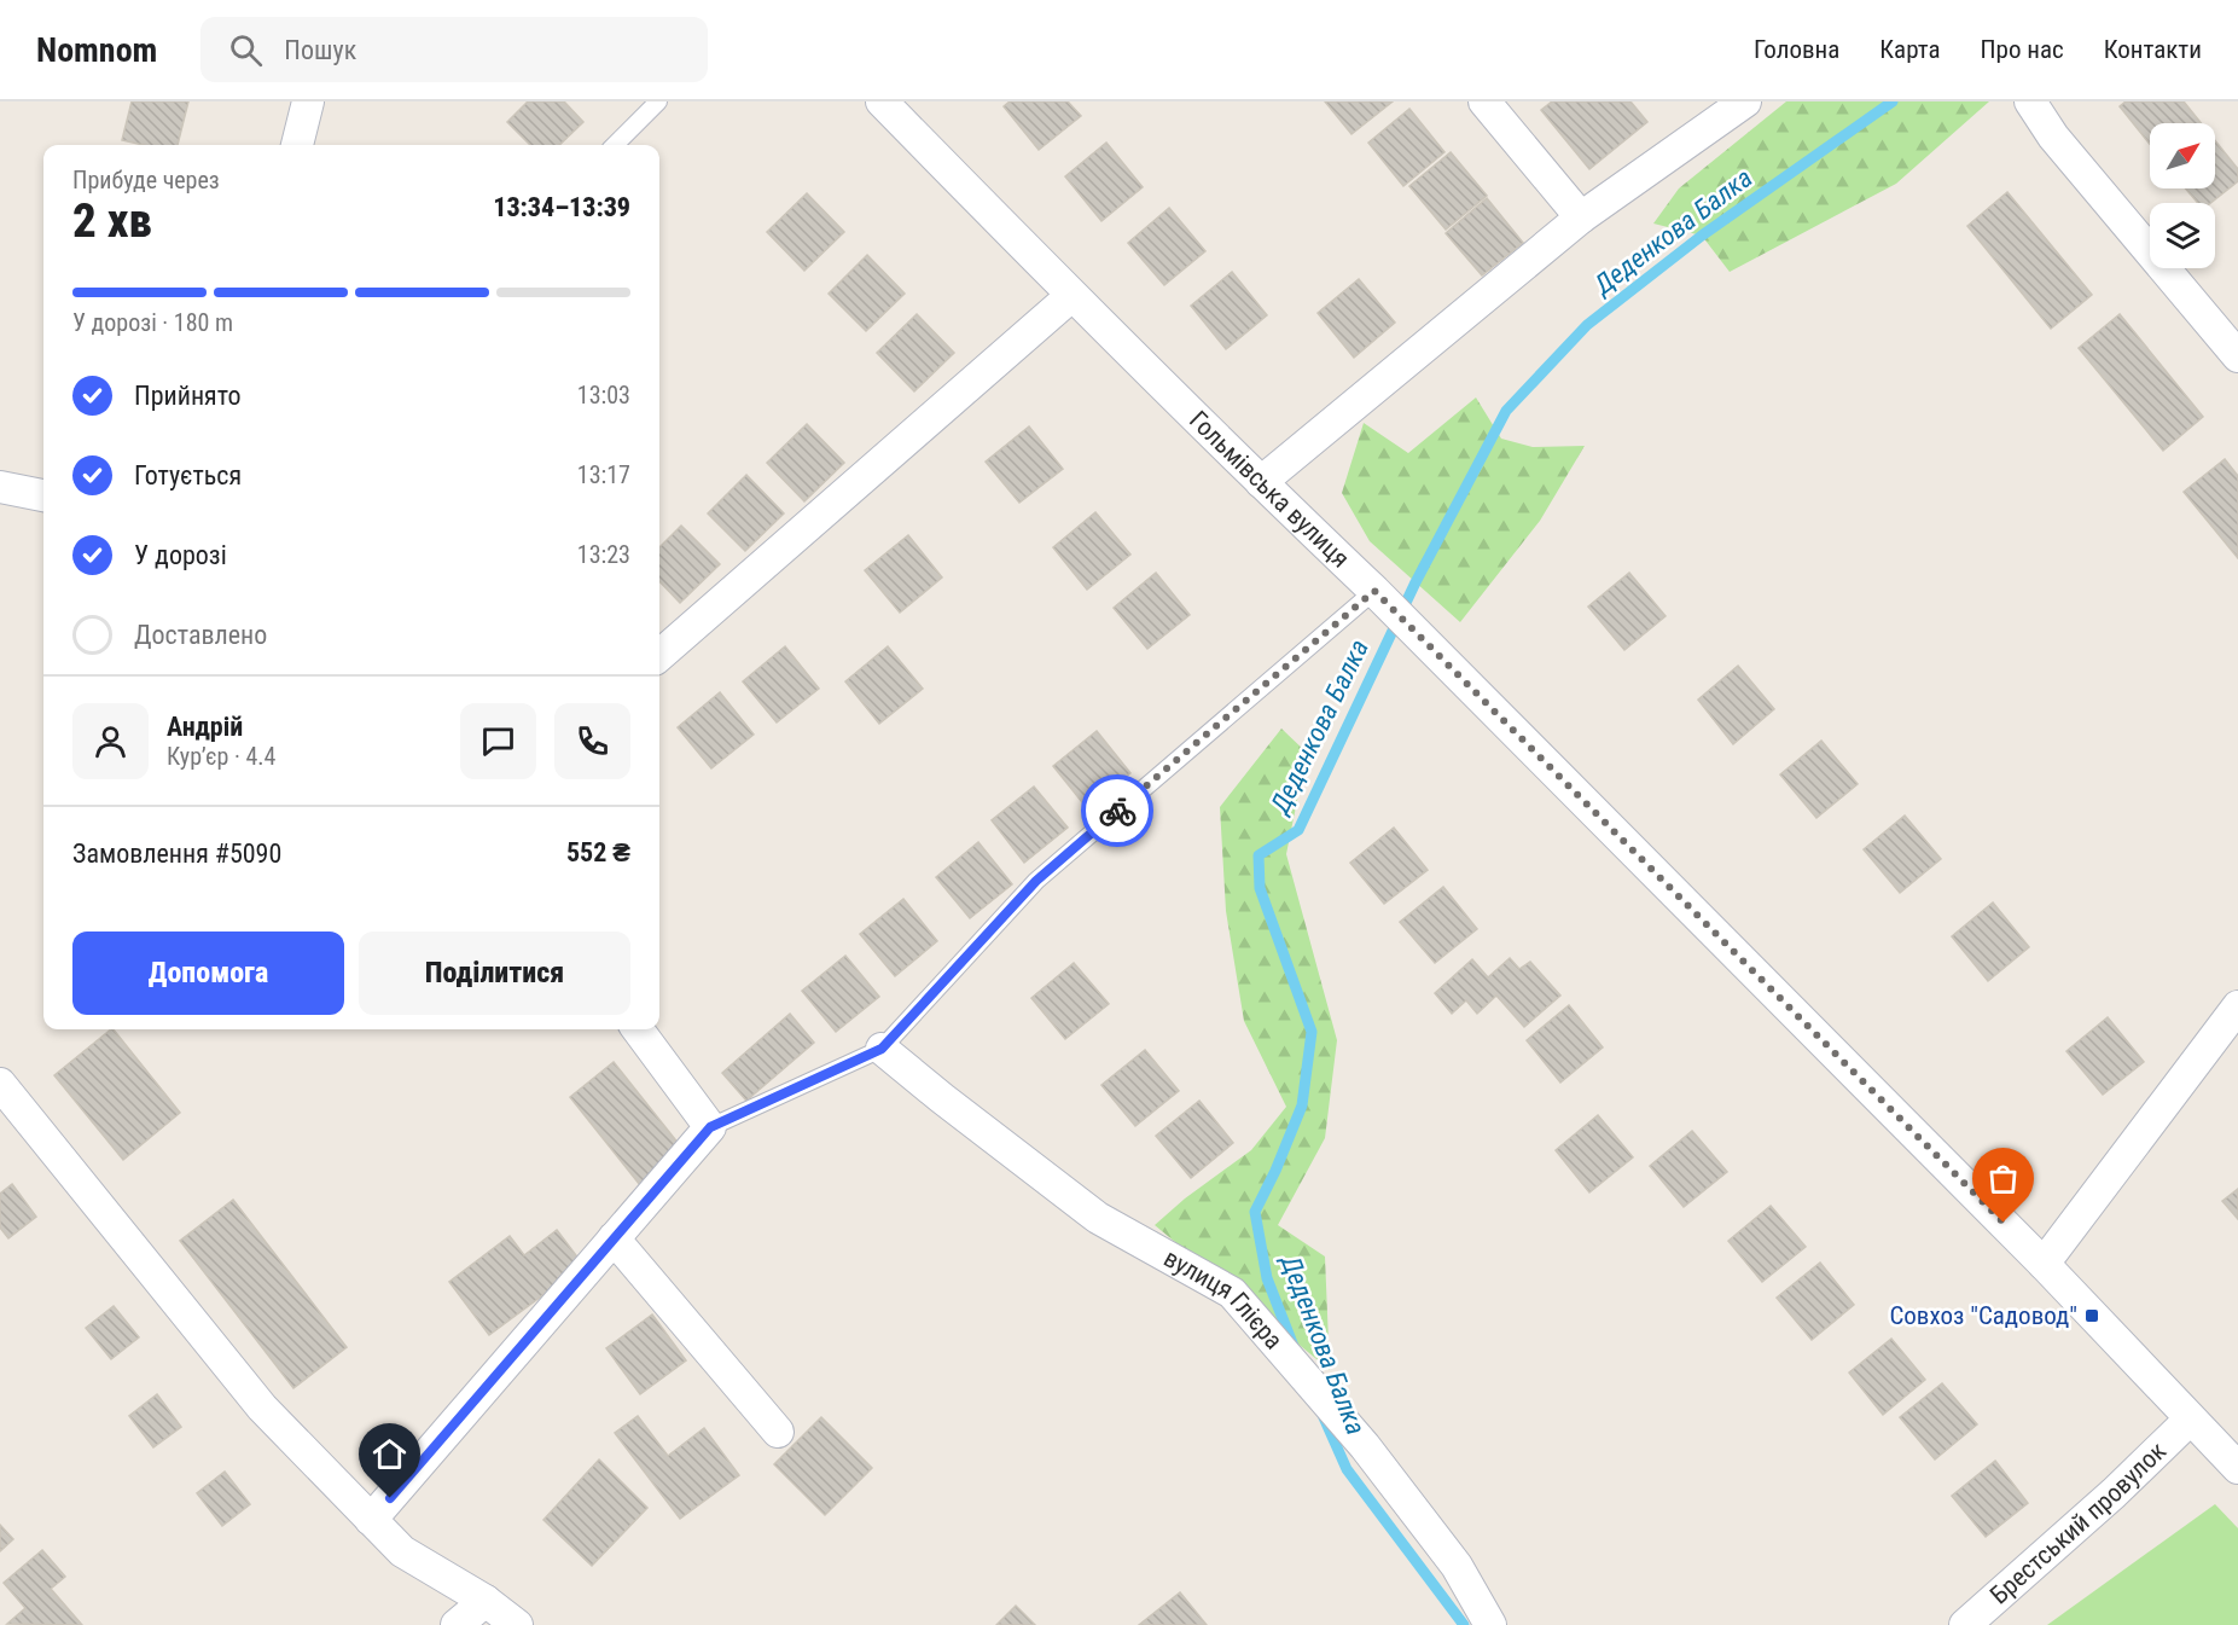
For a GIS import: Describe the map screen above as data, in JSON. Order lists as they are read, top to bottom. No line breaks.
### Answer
{"streets":{"street":["Гольмівська вулиця","вулиця Глієра","Брестський провулок"]},"crossings":[["Гольмівська вулиця","Брестський провулок"]],"water":["Деденкова Балка"],"places":{"transit":["Совхоз \"Садовод\""]},"north":"top right","page":{"header":"Nomnom","search":"Пошук","nav":["Головна","Карта","Про нас","Контакти"],"heading":["2 хв","Прибуде через","13:34–13:39"],"panel":["Андрій","Кур’єр · 4.4","Замовлення #5090","552 ₴"],"bar":"У дорозі · 180 m","list":[["Прийнято","13:03"],["Готується","13:17"],["У дорозі","13:23"],"Доставлено"],"buttons":["Допомога","Поділитися"]}}
